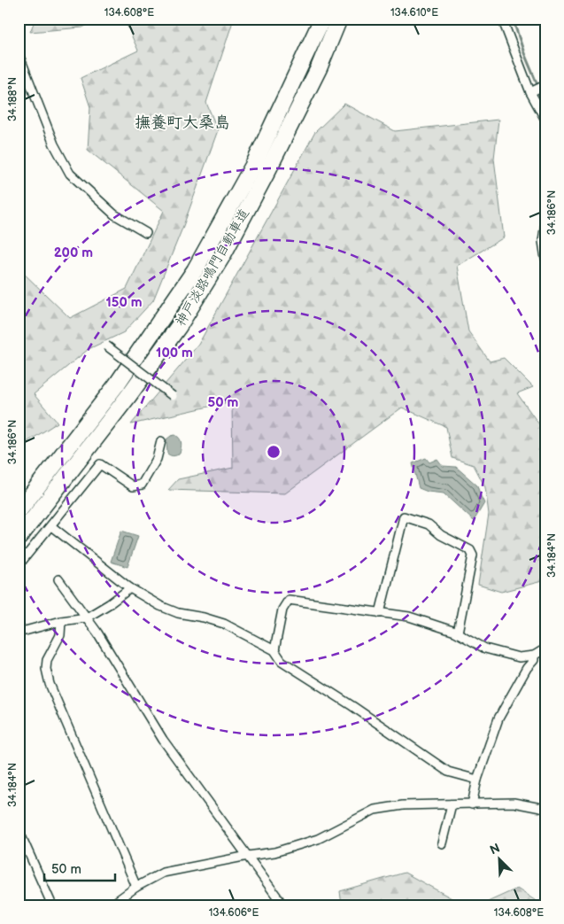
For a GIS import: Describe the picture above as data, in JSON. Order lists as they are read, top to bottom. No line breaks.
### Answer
{"streets":{"highway":["神戸淡路鳴門自動車道"]},"districts":["撫養町大桑島"],"scale_bar":"50 m","north":"top left","coordinates":["134.608°E","134.610°E","34.188°N","34.186°N","34.184°N","134.606°E"],"rings":["200 m","150 m","100 m","50 m"]}
